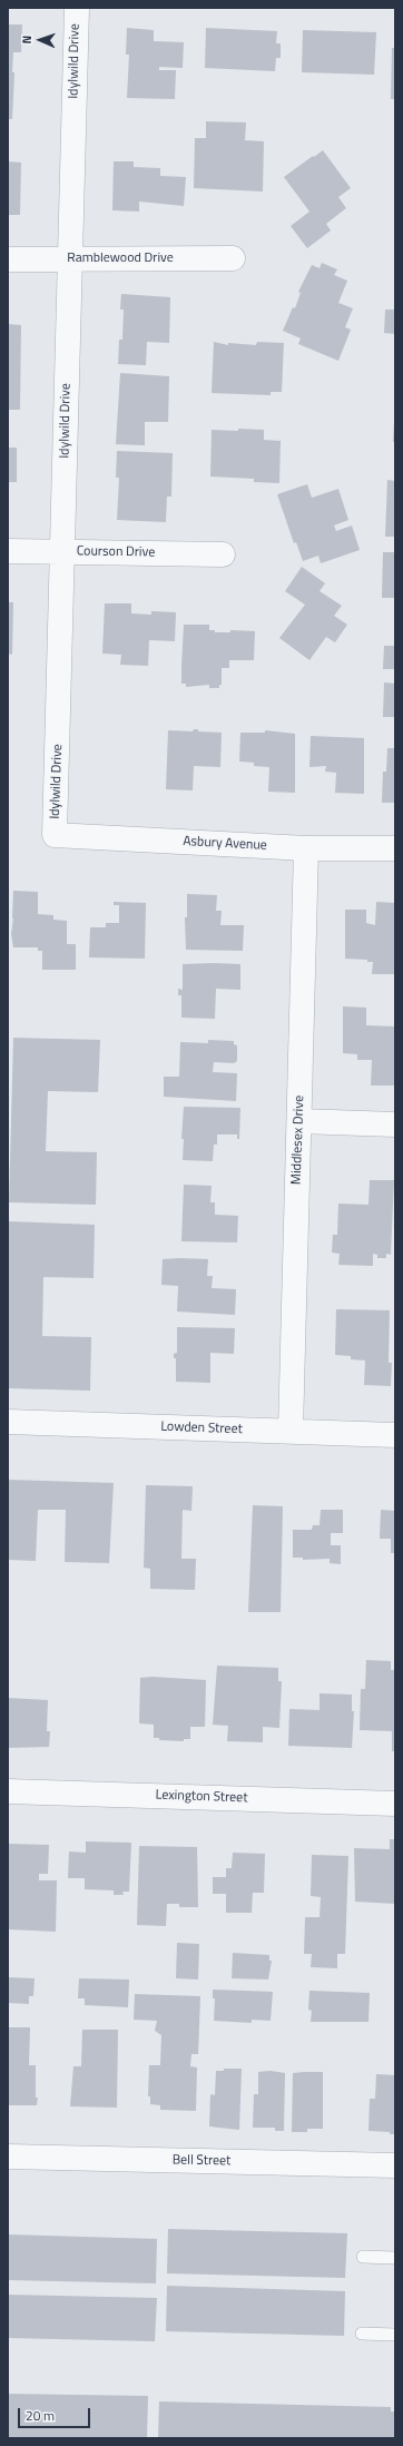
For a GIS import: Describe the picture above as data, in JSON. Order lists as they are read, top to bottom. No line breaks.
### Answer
{"streets":{"street":["Idylwild Drive","Ramblewood Drive","Courson Drive","Asbury Avenue","Middlesex Drive","Lowden Street","Lexington Street","Bell Street"]},"crossings":[["Idylwild Drive","Ramblewood Drive"],["Idylwild Drive","Courson Drive"],["Idylwild Drive","Asbury Avenue"],["Asbury Avenue","Middlesex Drive"],["Middlesex Drive","Lowden Street"]],"scale_bar":"20 m","north":"left"}
